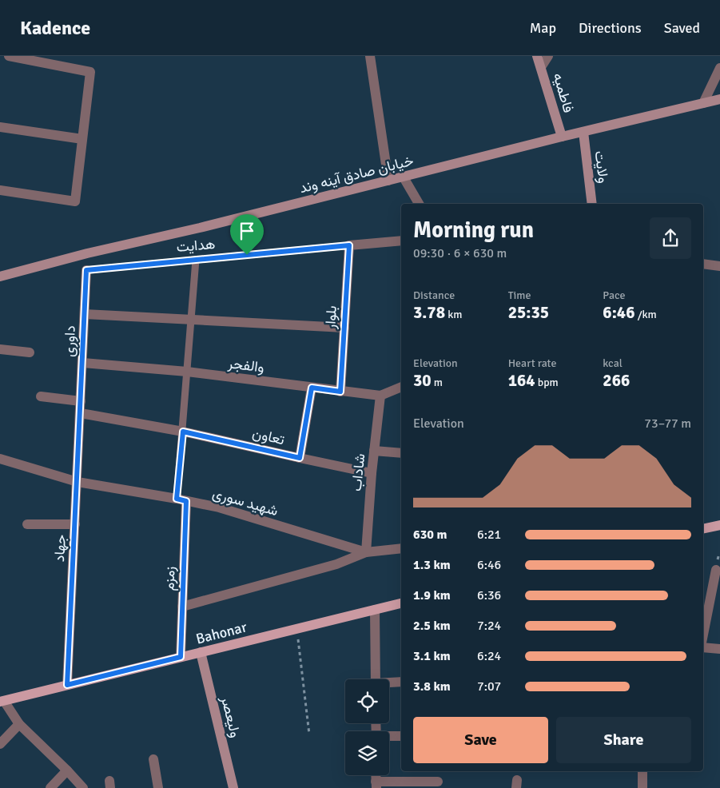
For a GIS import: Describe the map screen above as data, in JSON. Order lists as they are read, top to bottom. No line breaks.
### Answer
{"streets":{"main road":["فاطمیه","ولایت","خیابان صادق آینه وند","Bahonar","ولیعصر"],"street":["هدایت","بلوار","داوری","والفجر","تعاون","شاداب","شهید سوری","جهاد","زمزم"]},"crossings":[["فاطمیه","خیابان صادق آینه وند"],["ولایت","خیابان صادق آینه وند"],["هدایت","بلوار"],["هدایت","داوری"],["بلوار","والفجر"],["داوری","والفجر"],["داوری","تعاون"],["داوری","جهاد"],["والفجر","شاداب"],["تعاون","شاداب"],["تعاون","جهاد"],["شاداب","شهید سوری"],["شهید سوری","جهاد"],["شهید سوری","زمزم"],["جهاد","Bahonar"],["زمزم","Bahonar"],["Bahonar","ولیعصر"]],"page":{"header":"Kadence","nav":["Map","Directions","Saved"],"heading":["Morning run","09:30 · 6 × 630 m"],"stats":[["Distance","3.78 km"],["Time","25:35"],["Pace","6:46 /km"],["Elevation","30 m"],["Heart rate","164 bpm"],["kcal","266"]],"chart":["Elevation","73–77 m"],"list":[{"name":"630 m","note":"6:21"},{"name":"1.3 km","note":"6:46"},{"name":"1.9 km","note":"6:36"},{"name":"2.5 km","note":"7:24"},{"name":"3.1 km","note":"6:24"},{"name":"3.8 km","note":"7:07"}],"buttons":["Save","Share"]}}
